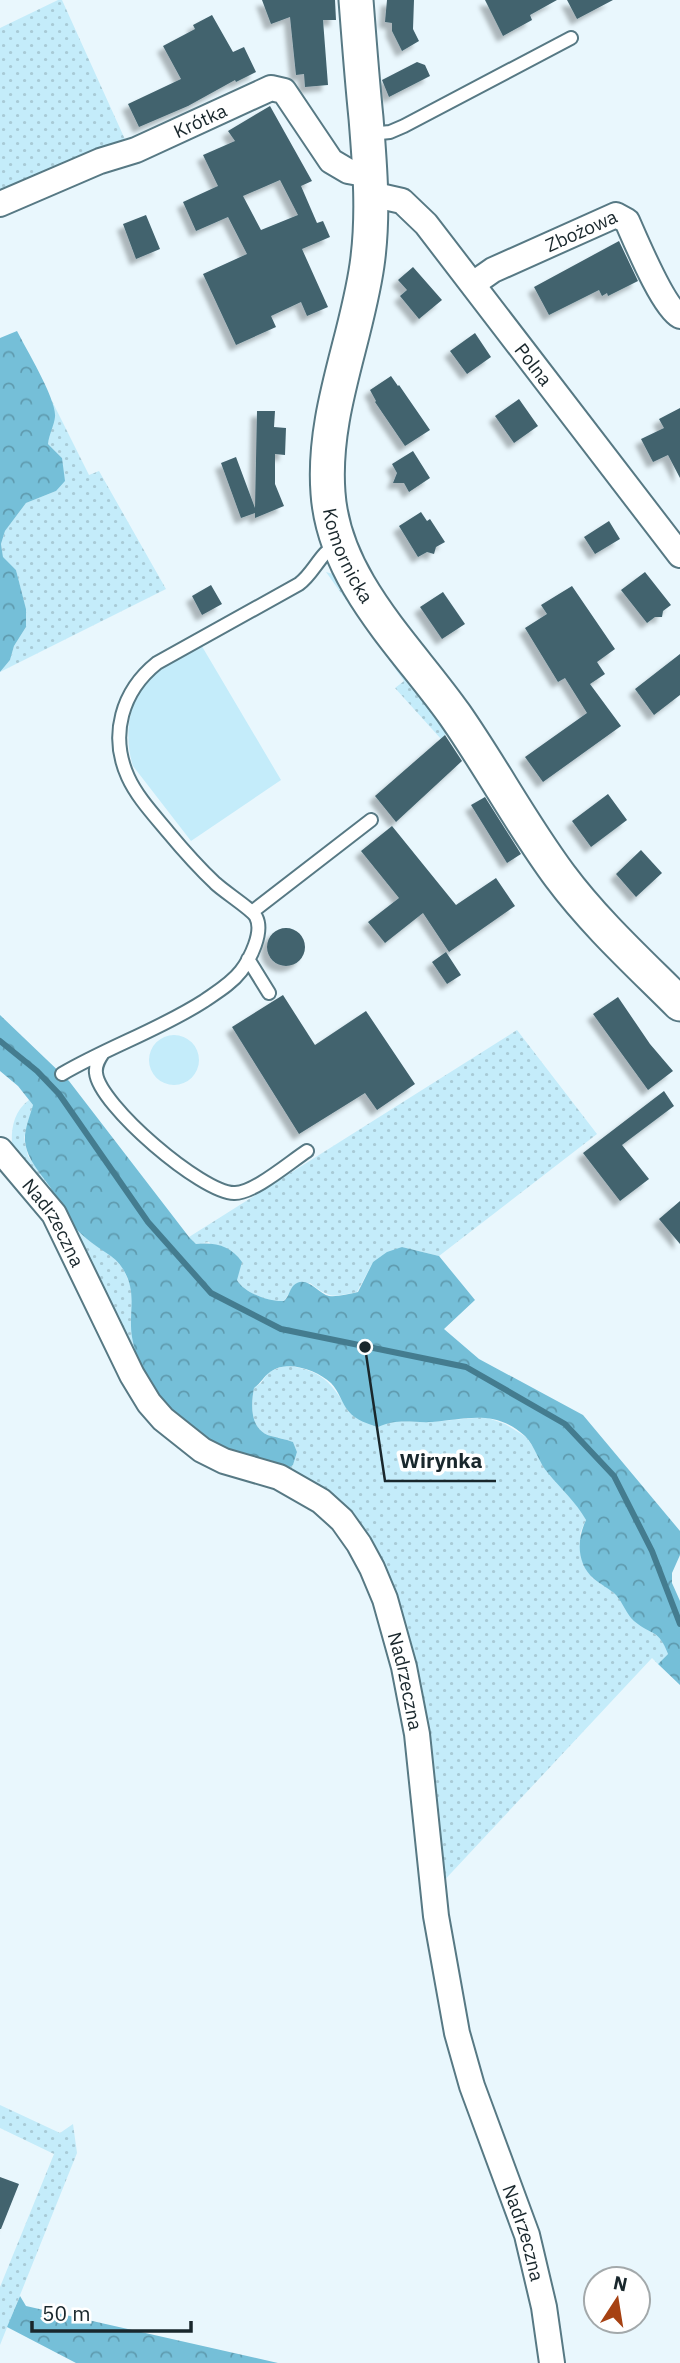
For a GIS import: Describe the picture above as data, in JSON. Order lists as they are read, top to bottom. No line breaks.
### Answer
{"streets":{"street":["Krótka","Zbożowa","Polna","Komornicka","Nadrzeczna"]},"crossings":[["Krótka","Polna"],["Krótka","Komornicka"],["Zbożowa","Polna"],["Polna","Komornicka"]],"places":["Wirynka"],"scale_bar":"50 m","north":"top"}
